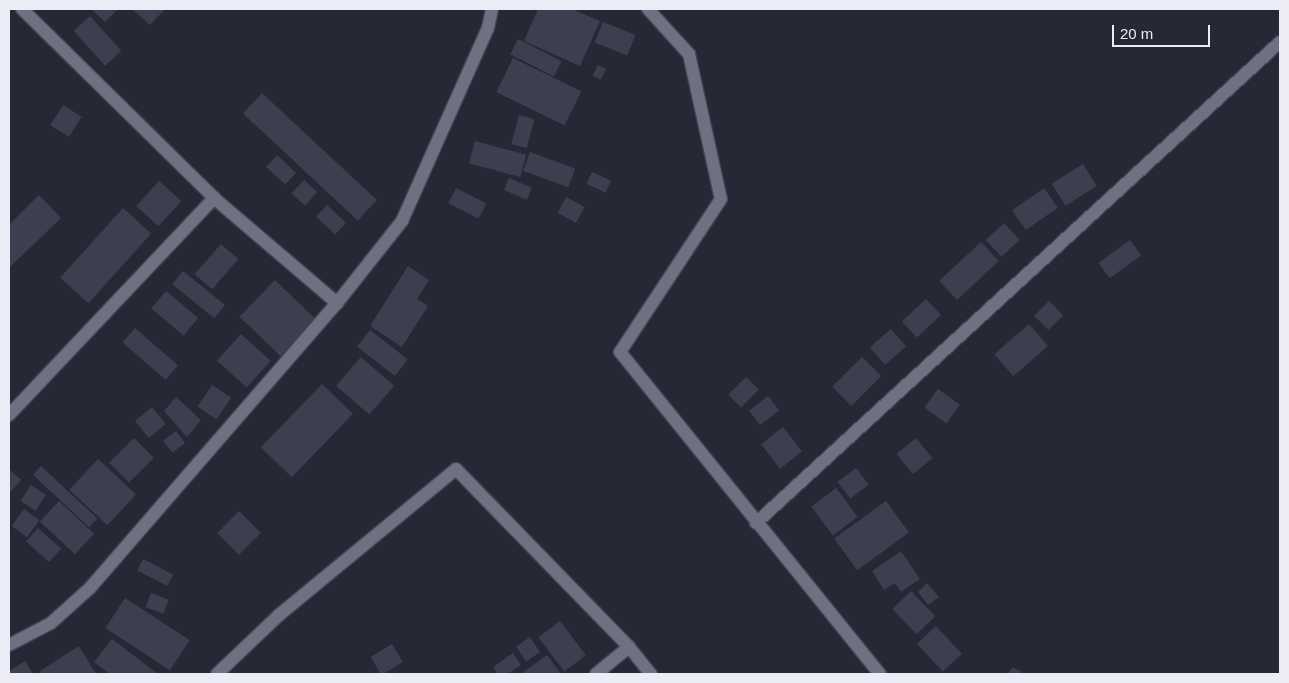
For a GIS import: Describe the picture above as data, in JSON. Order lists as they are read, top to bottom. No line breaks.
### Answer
{"scale_bar":"20 m"}
